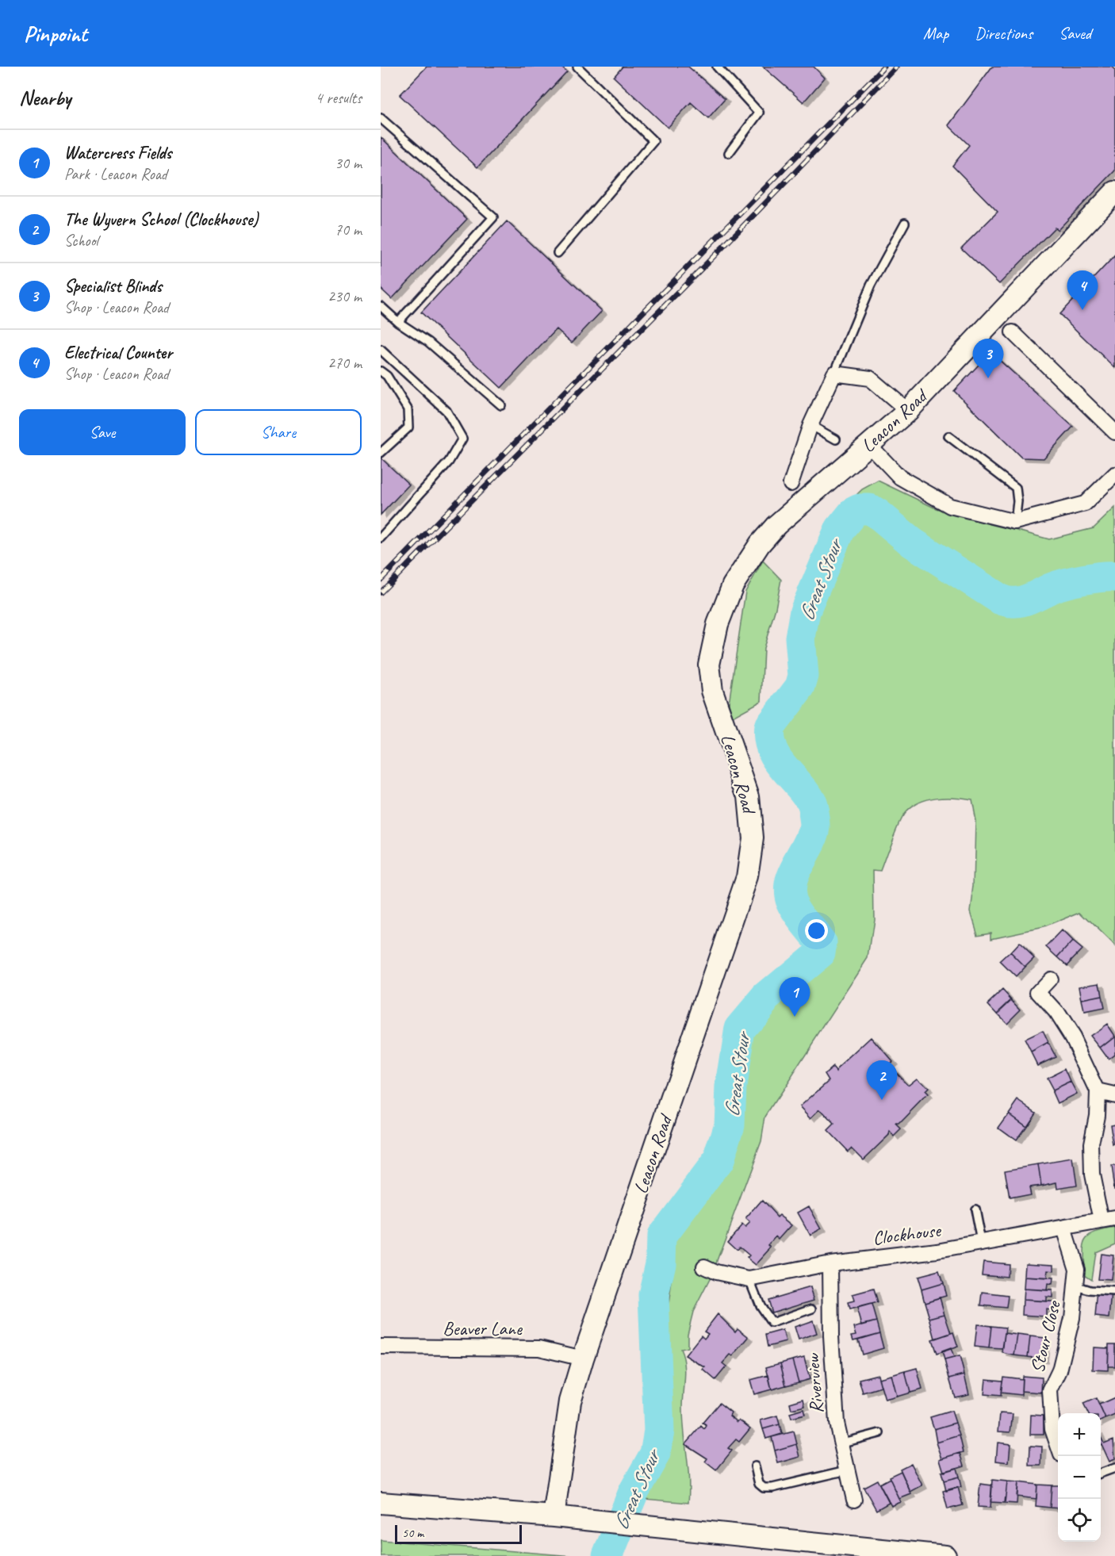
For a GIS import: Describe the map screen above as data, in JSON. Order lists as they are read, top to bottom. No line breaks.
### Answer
{"streets":{"street":["Leacon Road","Clockhouse","Beaver Lane","Stour Close","Riverview"]},"crossings":[["Leacon Road","Beaver Lane"],["Clockhouse","Stour Close"],["Clockhouse","Riverview"]],"water":["Great Stour"],"scale_bar":"50 m","page":{"header":"Pinpoint","nav":["Map","Directions","Saved"],"heading":["Nearby","4 results"],"list":[{"mark":"1","name":"Watercress Fields","note":"Park · Leacon Road","value":"30 m"},{"mark":"2","name":"The Wyvern School (Clockhouse)","note":"School","value":"70 m"},{"mark":"3","name":"Specialist Blinds","note":"Shop · Leacon Road","value":"230 m"},{"mark":"4","name":"Electrical Counter","note":"Shop · Leacon Road","value":"270 m"}],"pins":["4","3","1","2"],"buttons":["Save","Share"],"map_buttons":["+","−"],"scale":"50 m"}}
